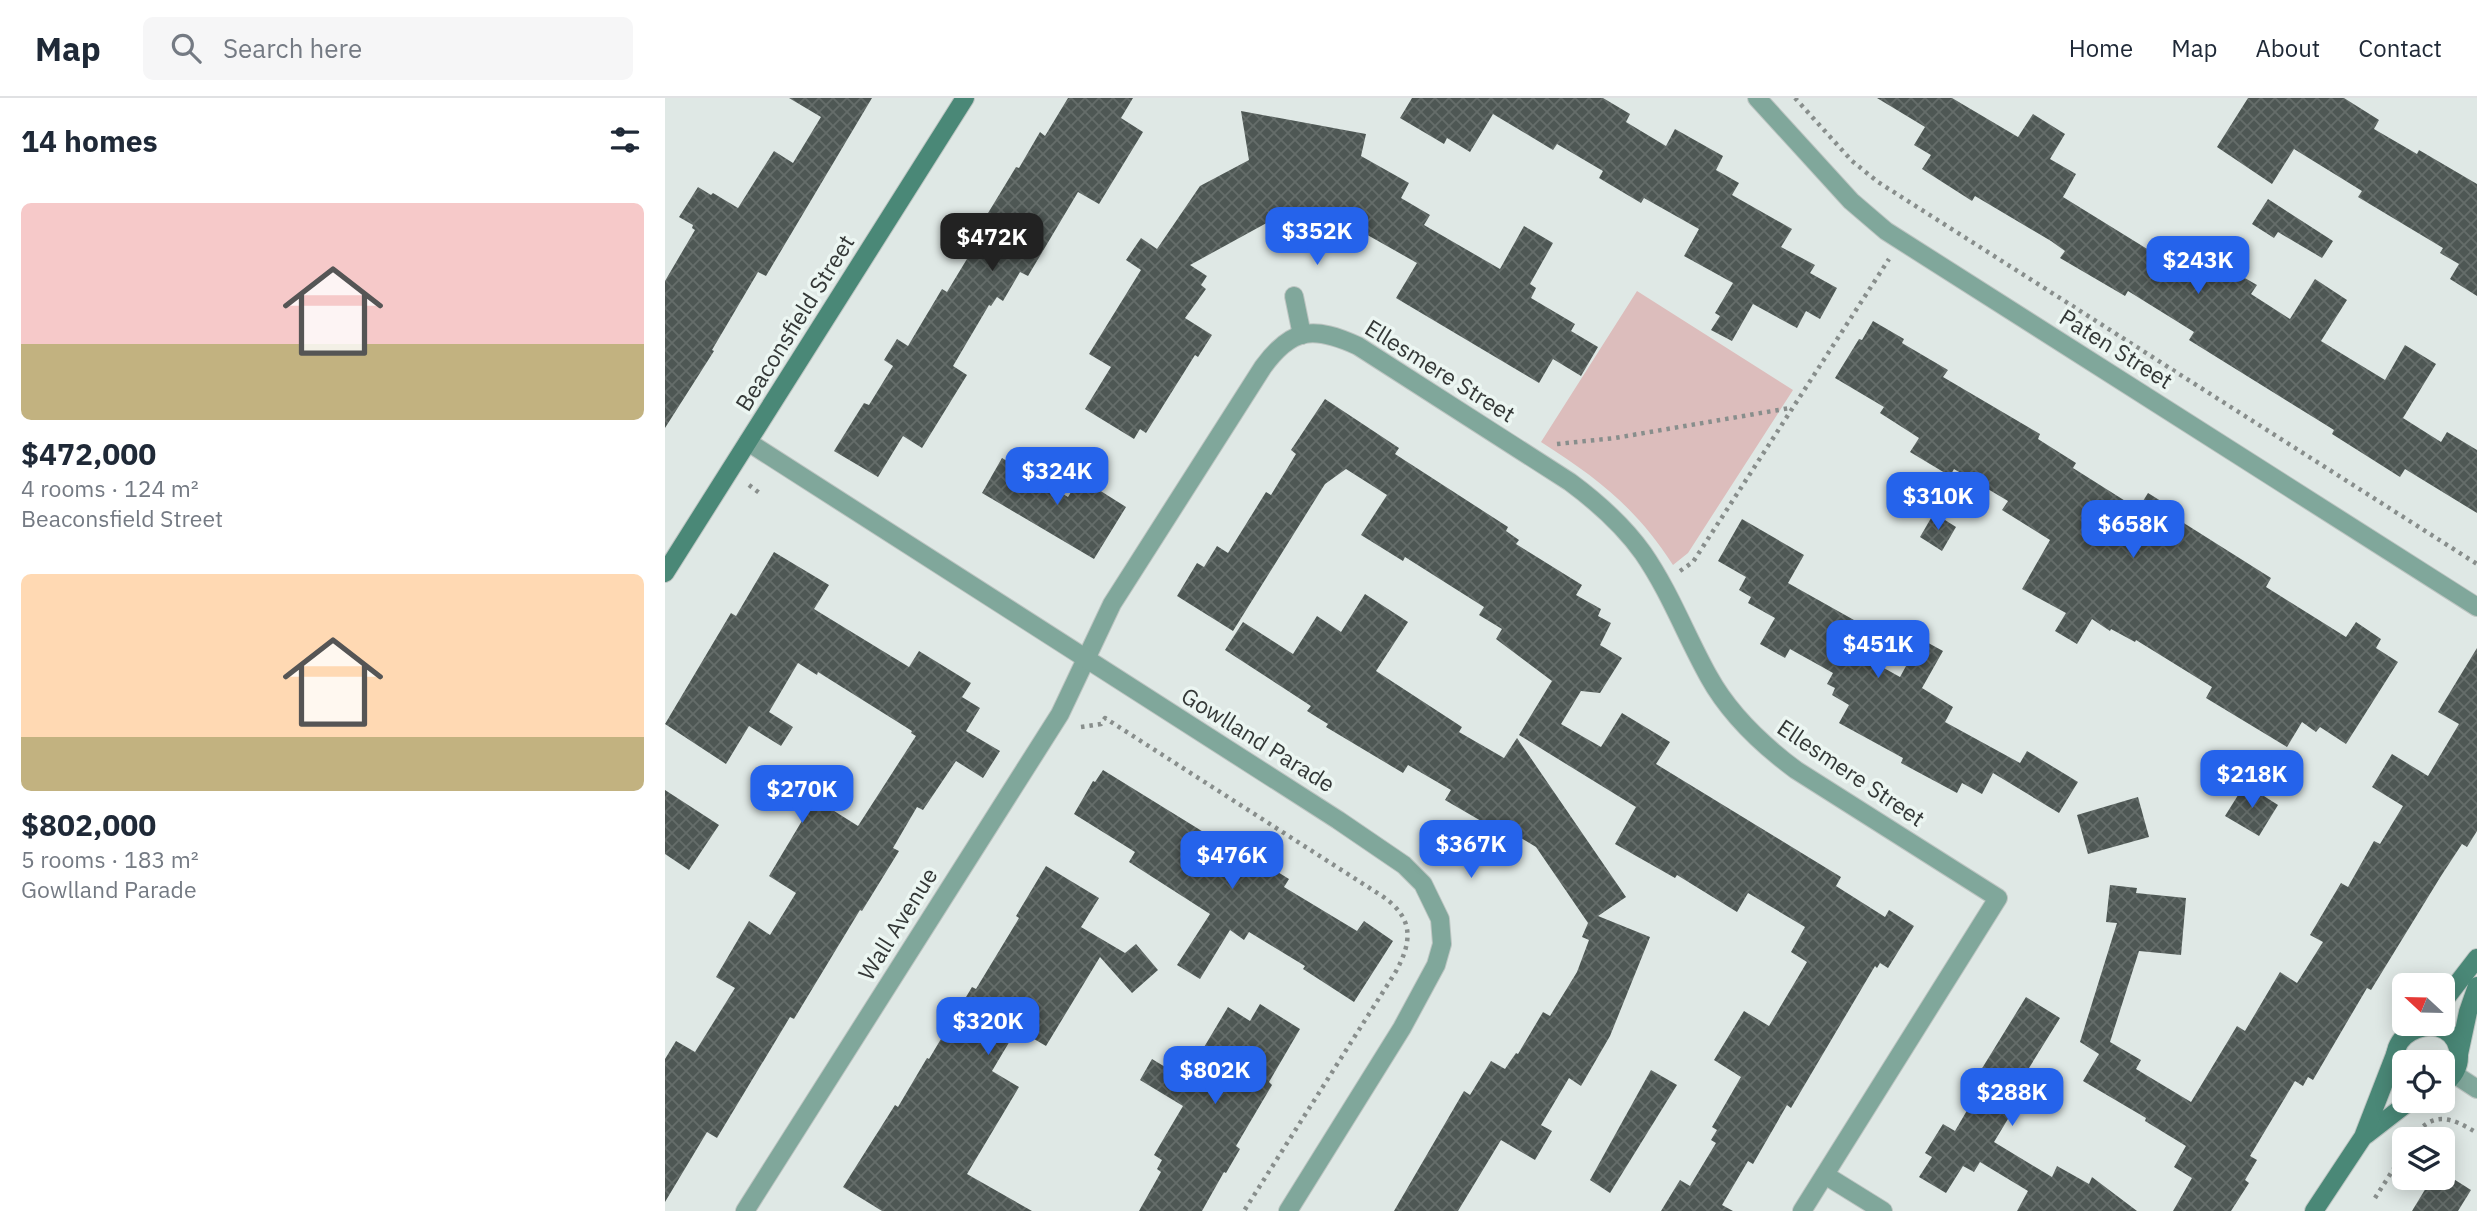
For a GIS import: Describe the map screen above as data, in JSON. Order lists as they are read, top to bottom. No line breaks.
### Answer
{"streets":{"main road":["Beaconsfield Street"],"street":["Paten Street","Ellesmere Street","Gowlland Parade","Wall Avenue"]},"crossings":[["Beaconsfield Street","Gowlland Parade"],["Gowlland Parade","Wall Avenue"]],"north":"left","page":{"header":"Map","search":"Search here","nav":["Home","Map","About","Contact"],"heading":"14 homes","list":[{"name":"$472,000","note":"4 rooms · 124 m² · Beaconsfield Street"},{"name":"$802,000","note":"5 rooms · 183 m² · Gowlland Parade"}],"price":["$352K","$472K","$243K","$324K","$310K","$658K","$451K","$218K","$270K","$367K","$476K","$320K","$802K","$288K"]}}
